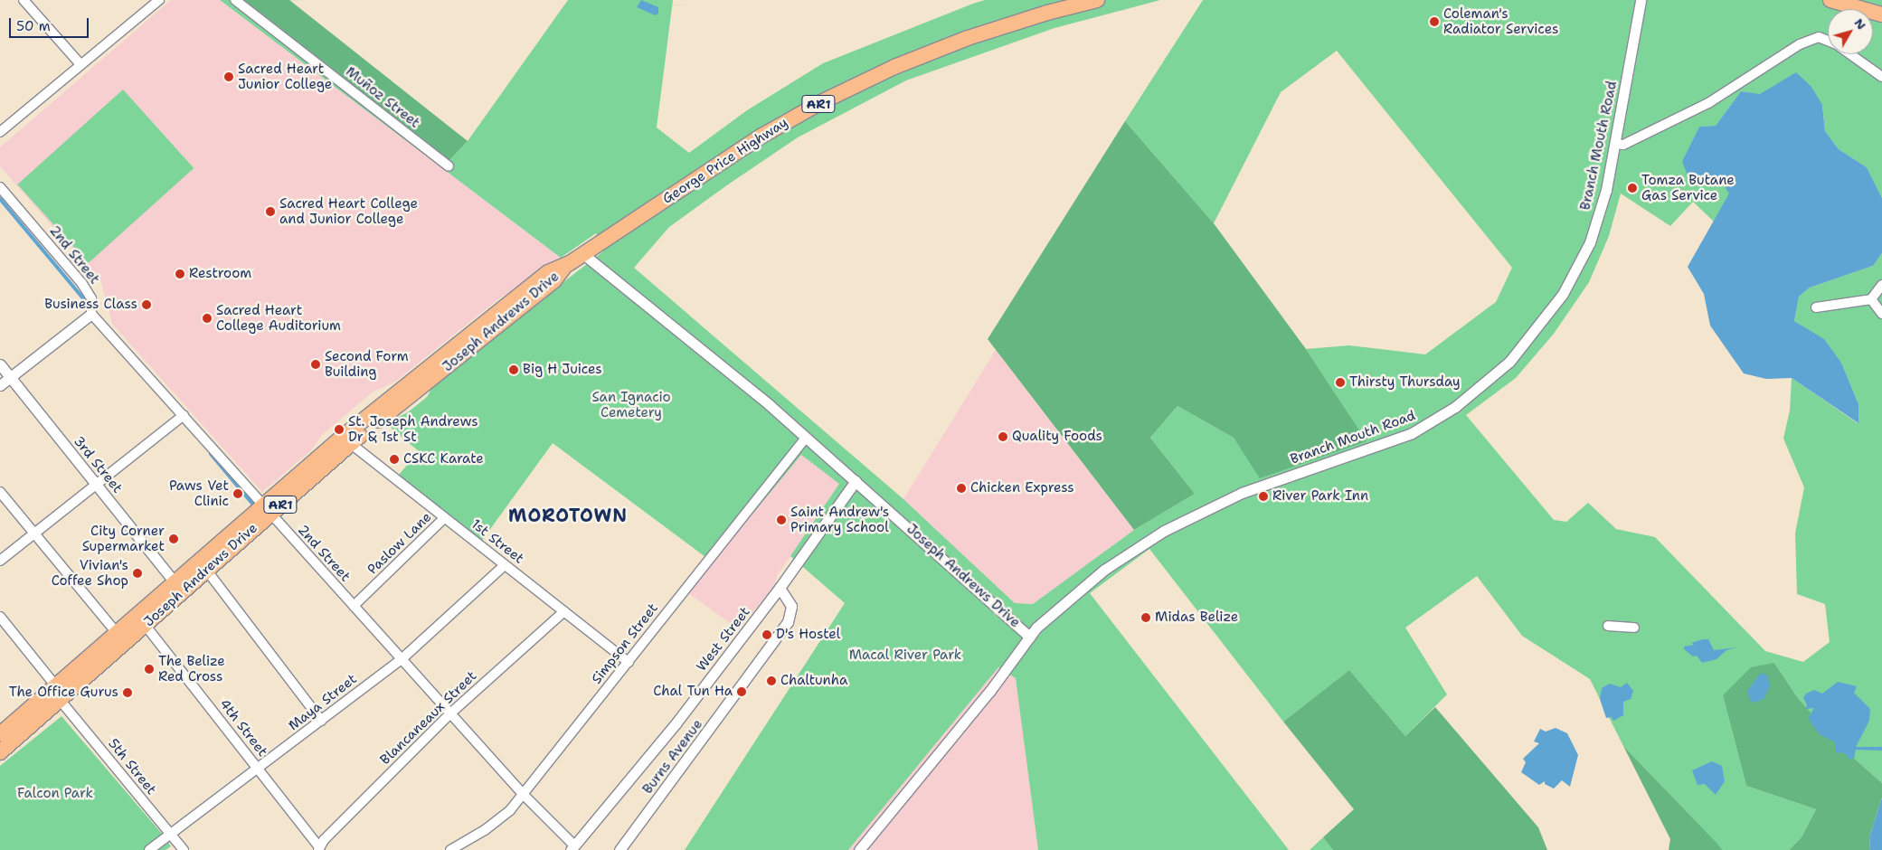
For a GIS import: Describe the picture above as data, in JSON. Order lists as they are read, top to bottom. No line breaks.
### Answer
{"streets":{"highway":["AR1","George Price Highway","Joseph Andrews Drive"],"street":["Muñoz Street","Branch Mouth Road","2nd Street","3rd Street","1st Street","Paslow Lane","West Street","Simpson Street","Maya Street","Blancaneaux Street","4th Street","Burns Avenue","5th Street"]},"crossings":[["Branch Mouth Road","Joseph Andrews Drive"],["George Price Highway","Joseph Andrews Drive"],["2nd Street","Joseph Andrews Drive"],["2nd Street","Paslow Lane"],["2nd Street","West Street"],["2nd Street","Simpson Street"],["2nd Street","Maya Street"],["2nd Street","Blancaneaux Street"],["Joseph Andrews Drive","3rd Street"],["Joseph Andrews Drive","1st Street"],["Joseph Andrews Drive","West Street"],["Joseph Andrews Drive","Simpson Street"],["Joseph Andrews Drive","4th Street"],["Joseph Andrews Drive","5th Street"],["1st Street","Paslow Lane"],["1st Street","Simpson Street"],["1st Street","Maya Street"],["1st Street","Blancaneaux Street"],["West Street","Burns Avenue"],["Maya Street","4th Street"],["Maya Street","5th Street"],["Blancaneaux Street","4th Street"]],"districts":["MOROTOWN"],"parks":["San Ignacio Cemetery","Macal River Park","Falcon Park"],"places":["Coleman's Radiator Services","Sacred Heart Junior College","Tomza Butane Gas Service","Sacred Heart College and Junior College","Restroom","Business Class","Sacred Heart College Auditorium","Second Form Building","Big H Juices","Thirsty Thursday","St. Joseph Andrews Dr & 1st St","Quality Foods","CSKC Karate","Chicken Express","Paws Vet Clinic","River Park Inn","Saint Andrew's Primary School","City Corner Supermarket","Vivian's Coffee Shop","Midas Belize","D's Hostel","The Belize Red Cross","Chaltunha","Chal Tun Ha","The Office Gurus"],"scale_bar":"50 m","north":"top right"}
